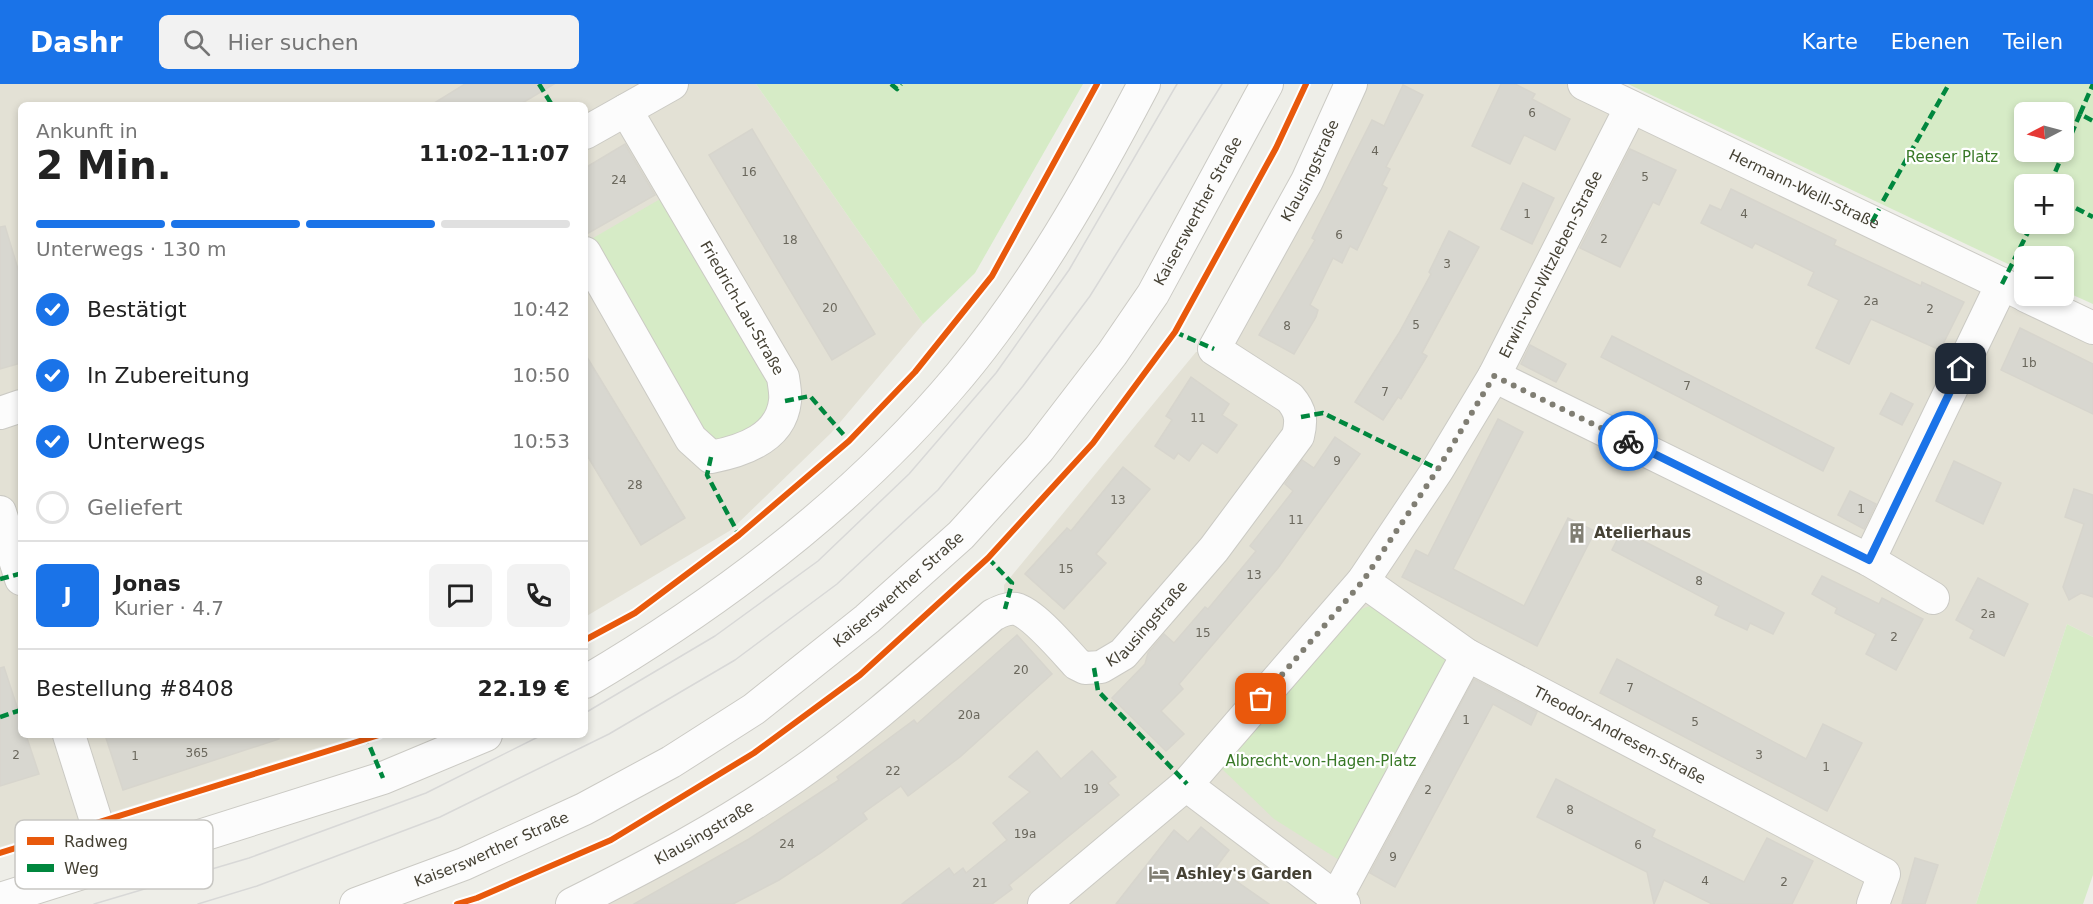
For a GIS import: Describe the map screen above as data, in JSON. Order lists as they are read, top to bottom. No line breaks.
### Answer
{"streets":{"street":["Klausingstraße","Hermann-Weill-Straße","Kaiserswerther Straße","Erwin-von-Witzleben-Straße","Friedrich-Lau-Straße","Theodor-Andresen-Straße"]},"crossings":[["Hermann-Weill-Straße","Erwin-von-Witzleben-Straße"],["Erwin-von-Witzleben-Straße","Theodor-Andresen-Straße"]],"parks":["Reeser Platz","Albrecht-von-Hagen-Platz"],"places":{"building":["Atelierhaus"],"hotel":["Ashley's Garden"]},"house_numbers":["6","4","16","5","24","1","4","6","2","18","3","2a","20","2","5","8","1b","7","7","11","9","28","13","1","11","15","13","8","2a","15","2","20","7","20a","1","5","365","2","3","1","1","22","19","2","8","19a","24","6","9","4","2","21"],"legend":["Radweg","Weg"],"north":"left","page":{"header":"Dashr","search":"Hier suchen","nav":["Karte","Ebenen","Teilen"],"map_buttons":["+","−"],"heading":["2 Min.","Ankunft in","11:02–11:07"],"panel":["Jonas","Kurier · 4.7","Bestellung #8408","22.19 €"],"bar":"Unterwegs · 130 m","list":[["Bestätigt","10:42"],["In Zubereitung","10:50"],["Unterwegs","10:53"],"Geliefert"],"round":"J"}}
